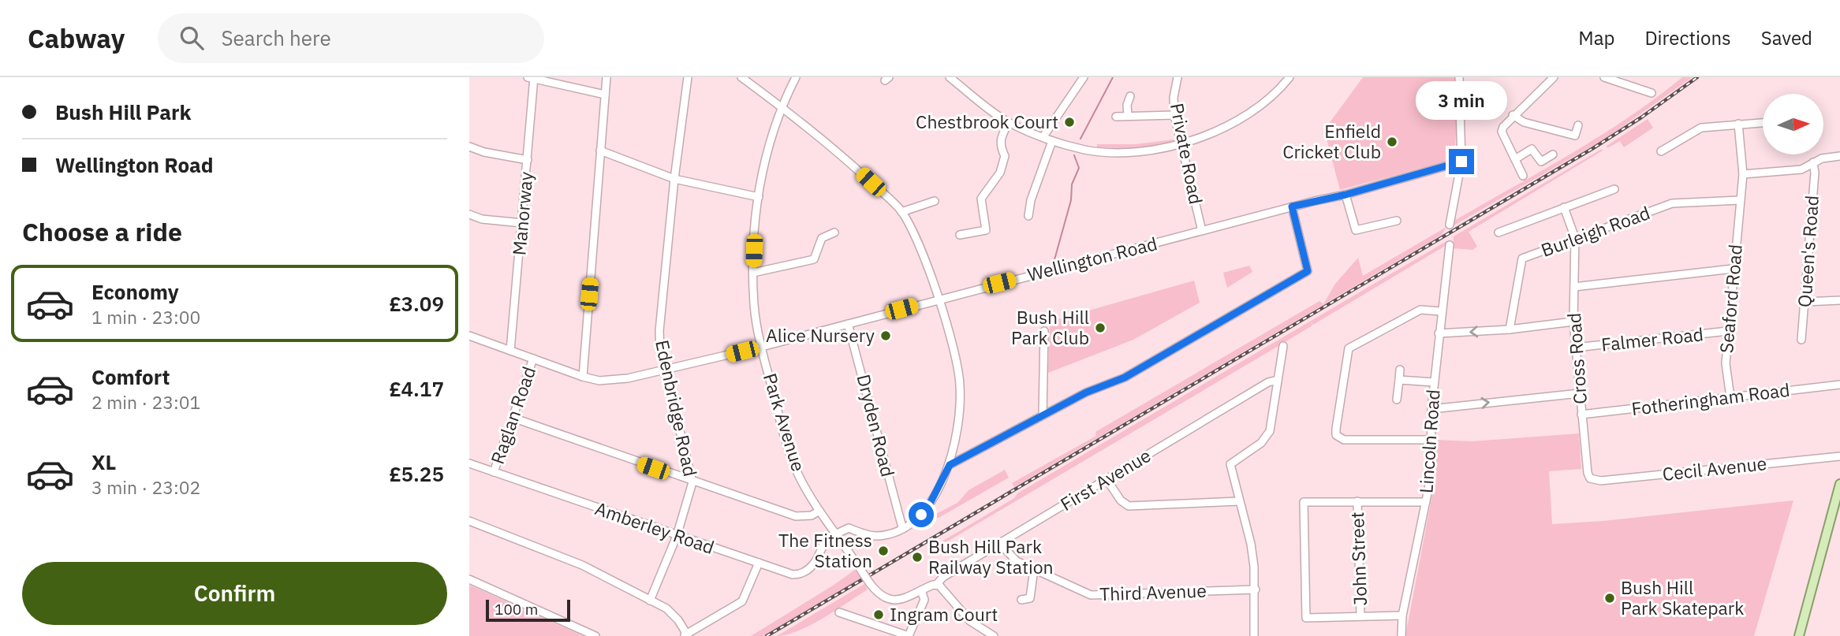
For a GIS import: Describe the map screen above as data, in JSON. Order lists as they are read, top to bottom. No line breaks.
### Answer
{"streets":{"street":["Private Road","Manorway","Burleigh Road","Queen's Road","Wellington Road","Seaford Road","Falmer Road","Cross Road","Fotheringham Road","Edenbridge Road","Raglan Road","Park Avenue","Dryden Road","Lincoln Road","Cecil Avenue","First Avenue","Amberley Road","John Street","Third Avenue"]},"crossings":[["Private Road","Wellington Road"],["Manorway","Wellington Road"],["Burleigh Road","Seaford Road"],["Burleigh Road","Cross Road"],["Wellington Road","Edenbridge Road"],["Wellington Road","Raglan Road"],["Wellington Road","Park Avenue"],["Wellington Road","Dryden Road"],["Seaford Road","Falmer Road"],["Seaford Road","Fotheringham Road"],["Falmer Road","Cross Road"],["Cross Road","Fotheringham Road"],["Cross Road","Cecil Avenue"],["Edenbridge Road","Amberley Road"],["Raglan Road","Amberley Road"],["Park Avenue","First Avenue"],["First Avenue","Third Avenue"]],"places":["Chestbrook Court","Enfield Cricket Club","Bush Hill Park Club","Alice Nursery","The Fitness Station","Bush Hill Park Railway Station","Bush Hill Park Skatepark","Ingram Court"],"scale_bar":"100 m","north":"right","page":{"header":"Cabway","search":"Search here","nav":["Map","Directions","Saved"],"banner":["Bush Hill Park","Wellington Road"],"bubble":"3 min","heading":"Choose a ride","list":[{"name":"Economy","note":"1 min · 23:00","value":"£3.09"},{"name":"Comfort","note":"2 min · 23:01","value":"£4.17"},{"name":"XL","note":"3 min · 23:02","value":"£5.25"}],"buttons":"Confirm","scale":"100 m"}}
